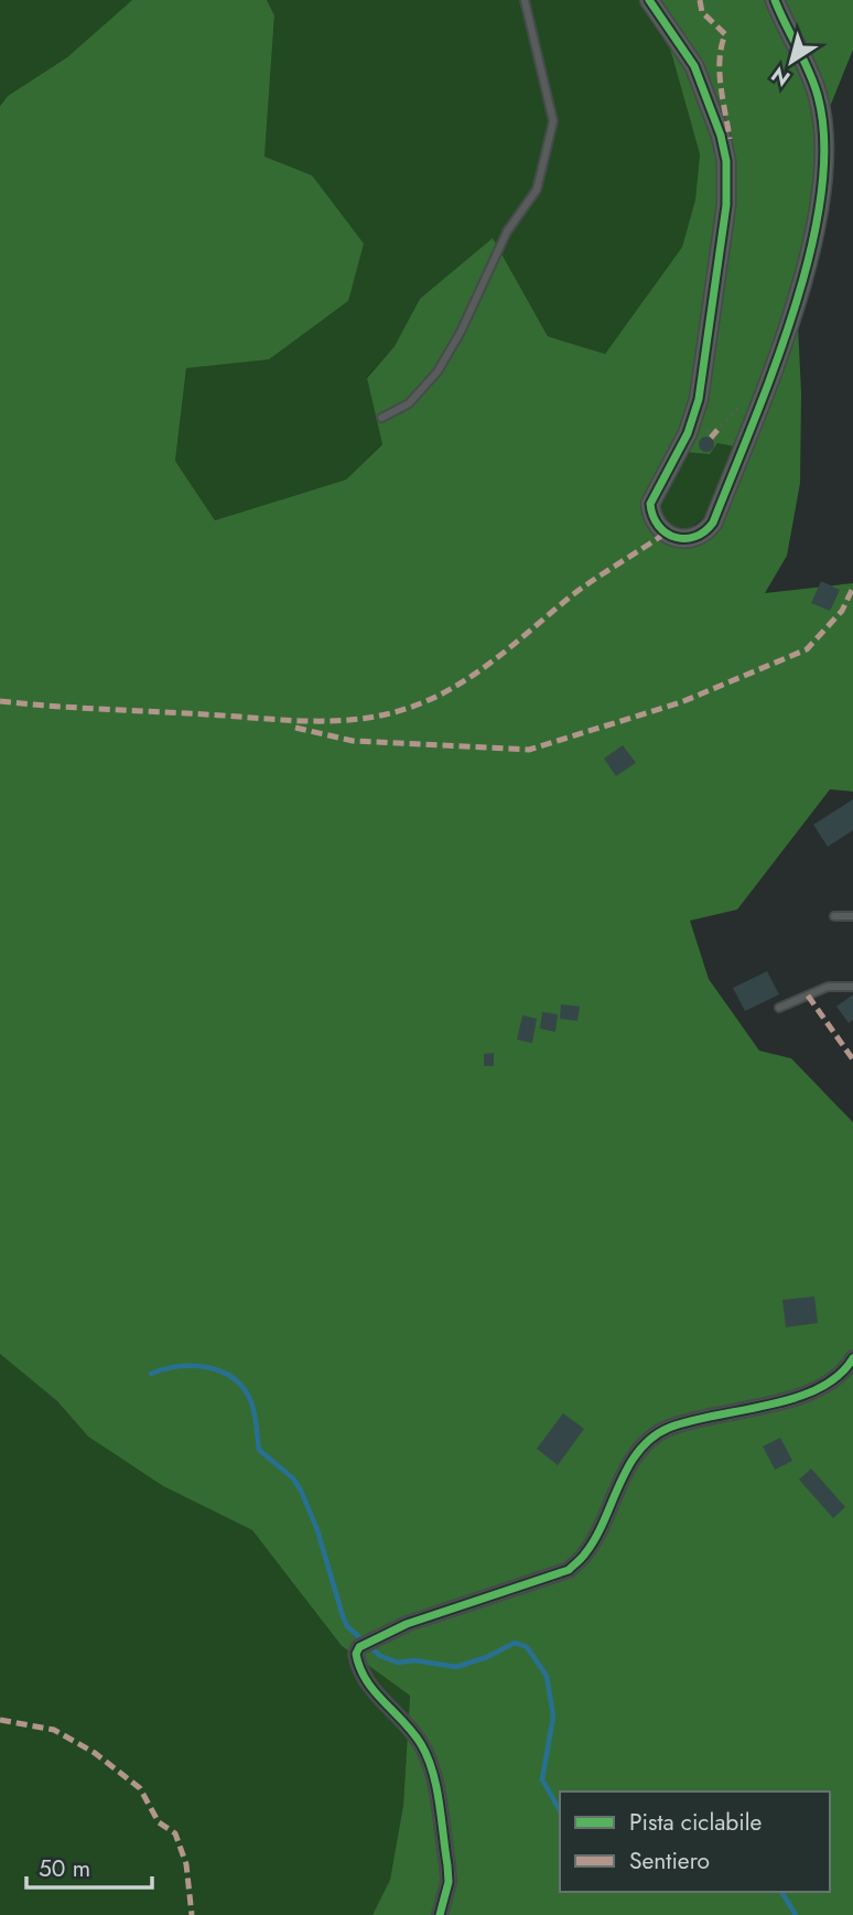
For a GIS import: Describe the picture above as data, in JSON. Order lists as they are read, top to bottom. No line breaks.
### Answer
{"legend":["Pista ciclabile","Sentiero"],"scale_bar":"50 m","north":"bottom left"}
